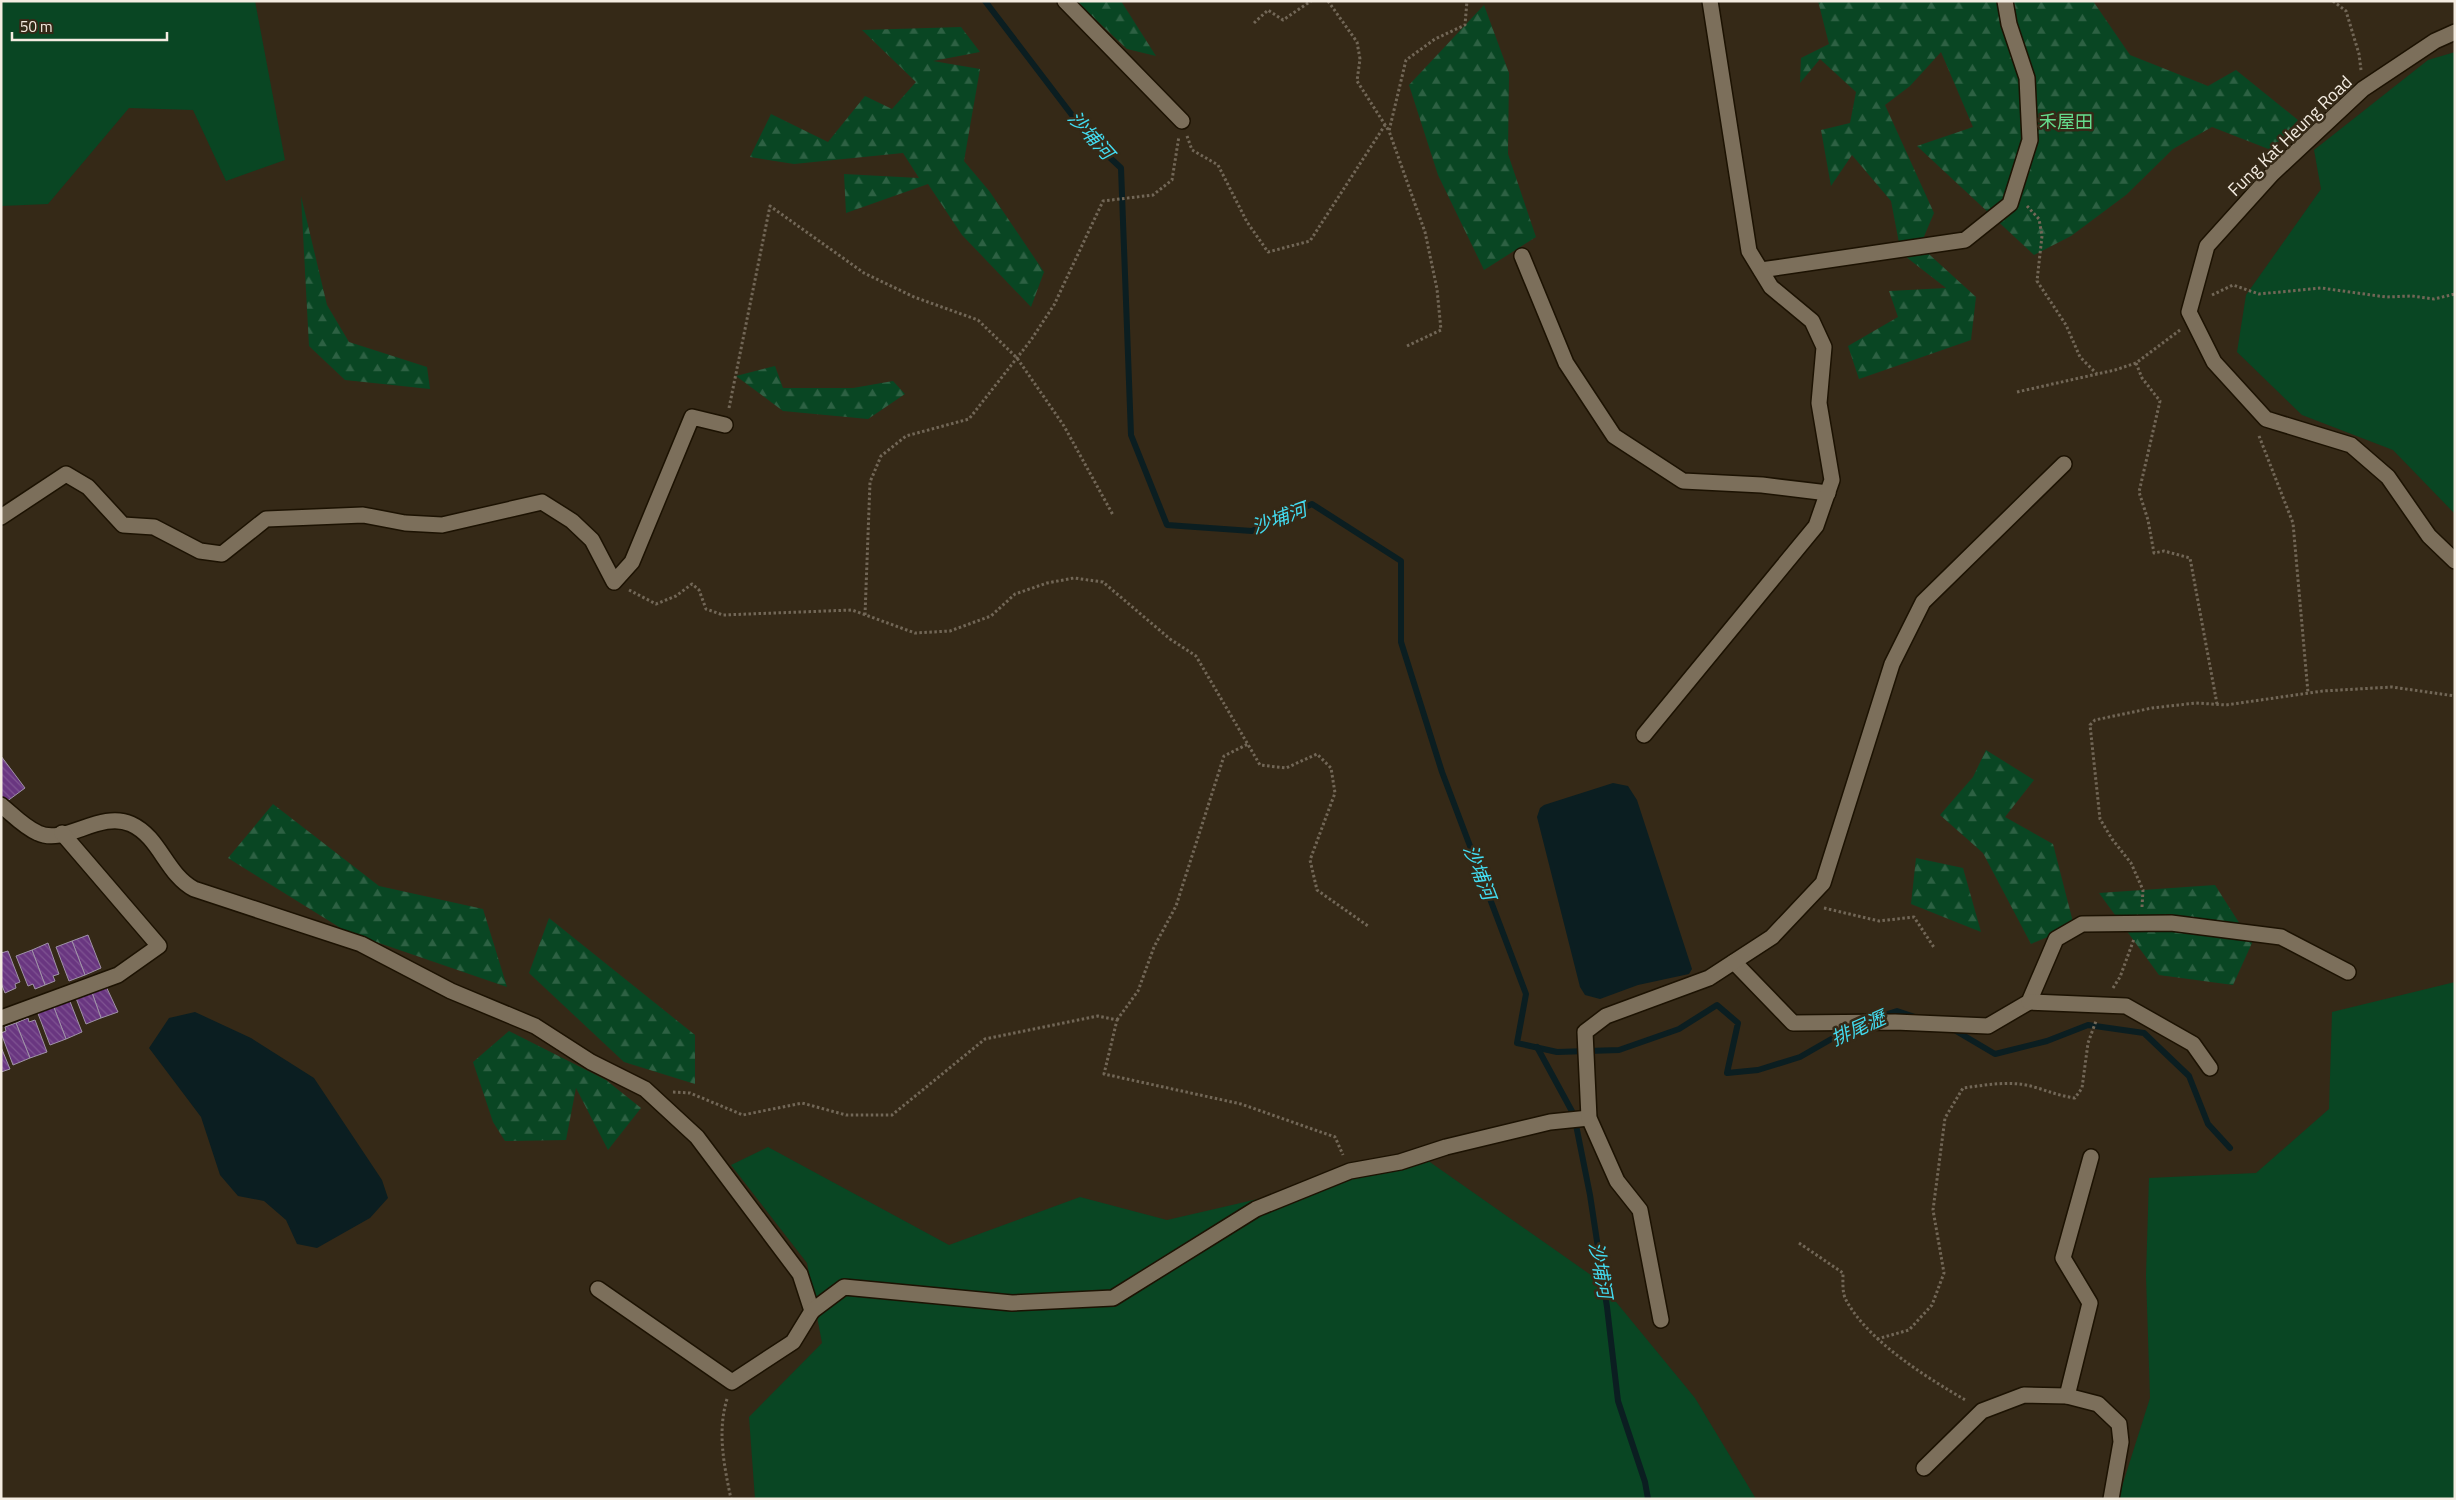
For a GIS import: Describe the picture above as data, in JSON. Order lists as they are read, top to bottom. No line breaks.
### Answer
{"streets":{"street":["Fung Kat Heung Road"]},"water":["沙埔河","排尾瀝"],"parks":["禾屋田"],"scale_bar":"50 m"}
